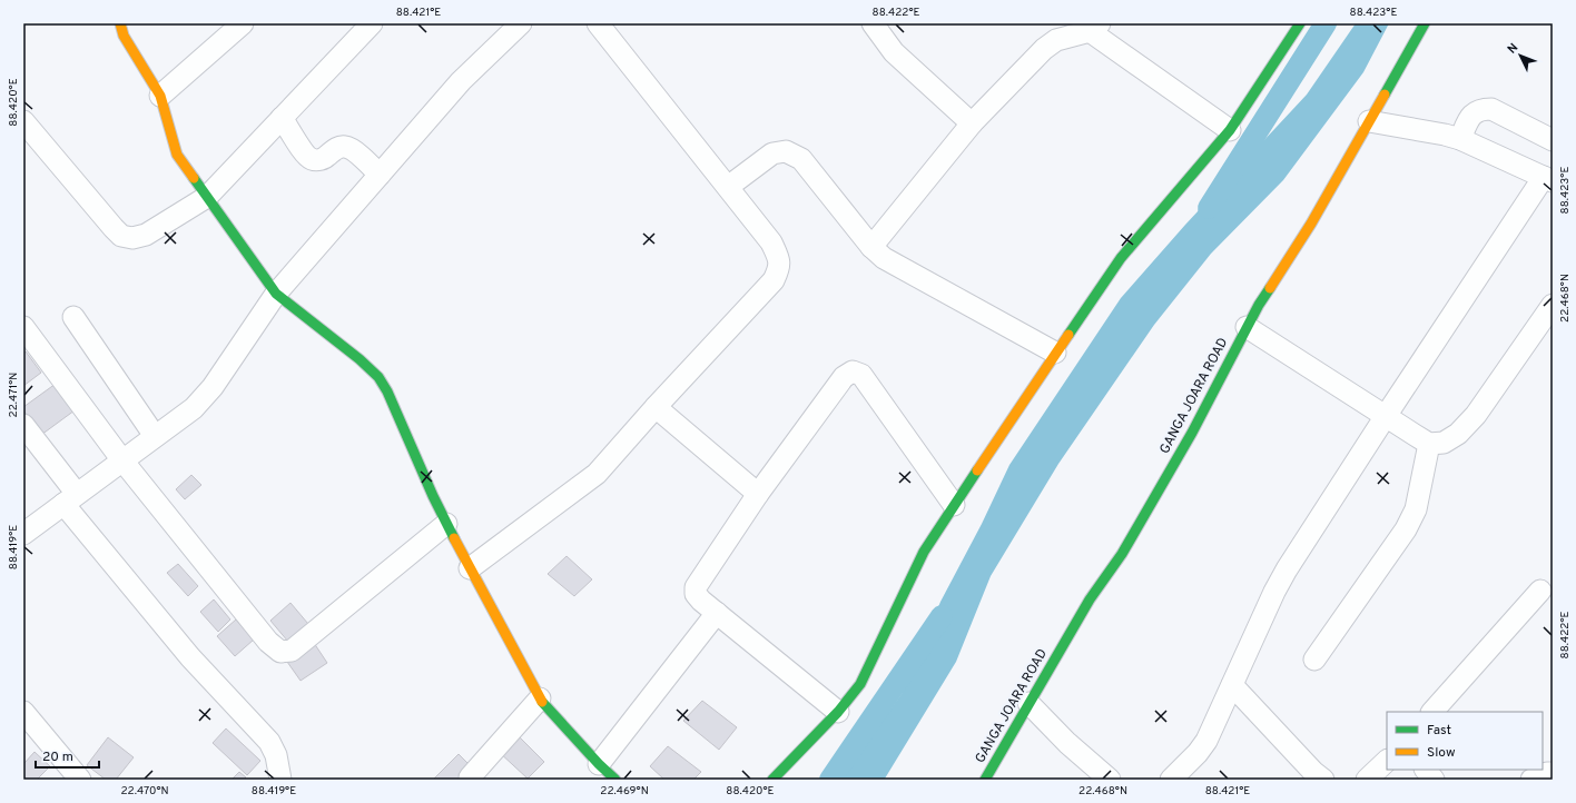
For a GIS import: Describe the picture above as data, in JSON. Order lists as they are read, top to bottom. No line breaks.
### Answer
{"streets":{"street":["GANGA JOARA ROAD"]},"legend":["Fast","Slow"],"scale_bar":"20 m","north":"top left","coordinates":["88.421°E","88.422°E","88.423°E","88.420°E","22.468°N","22.471°N","88.419°E","22.470°N","22.469°N"]}
